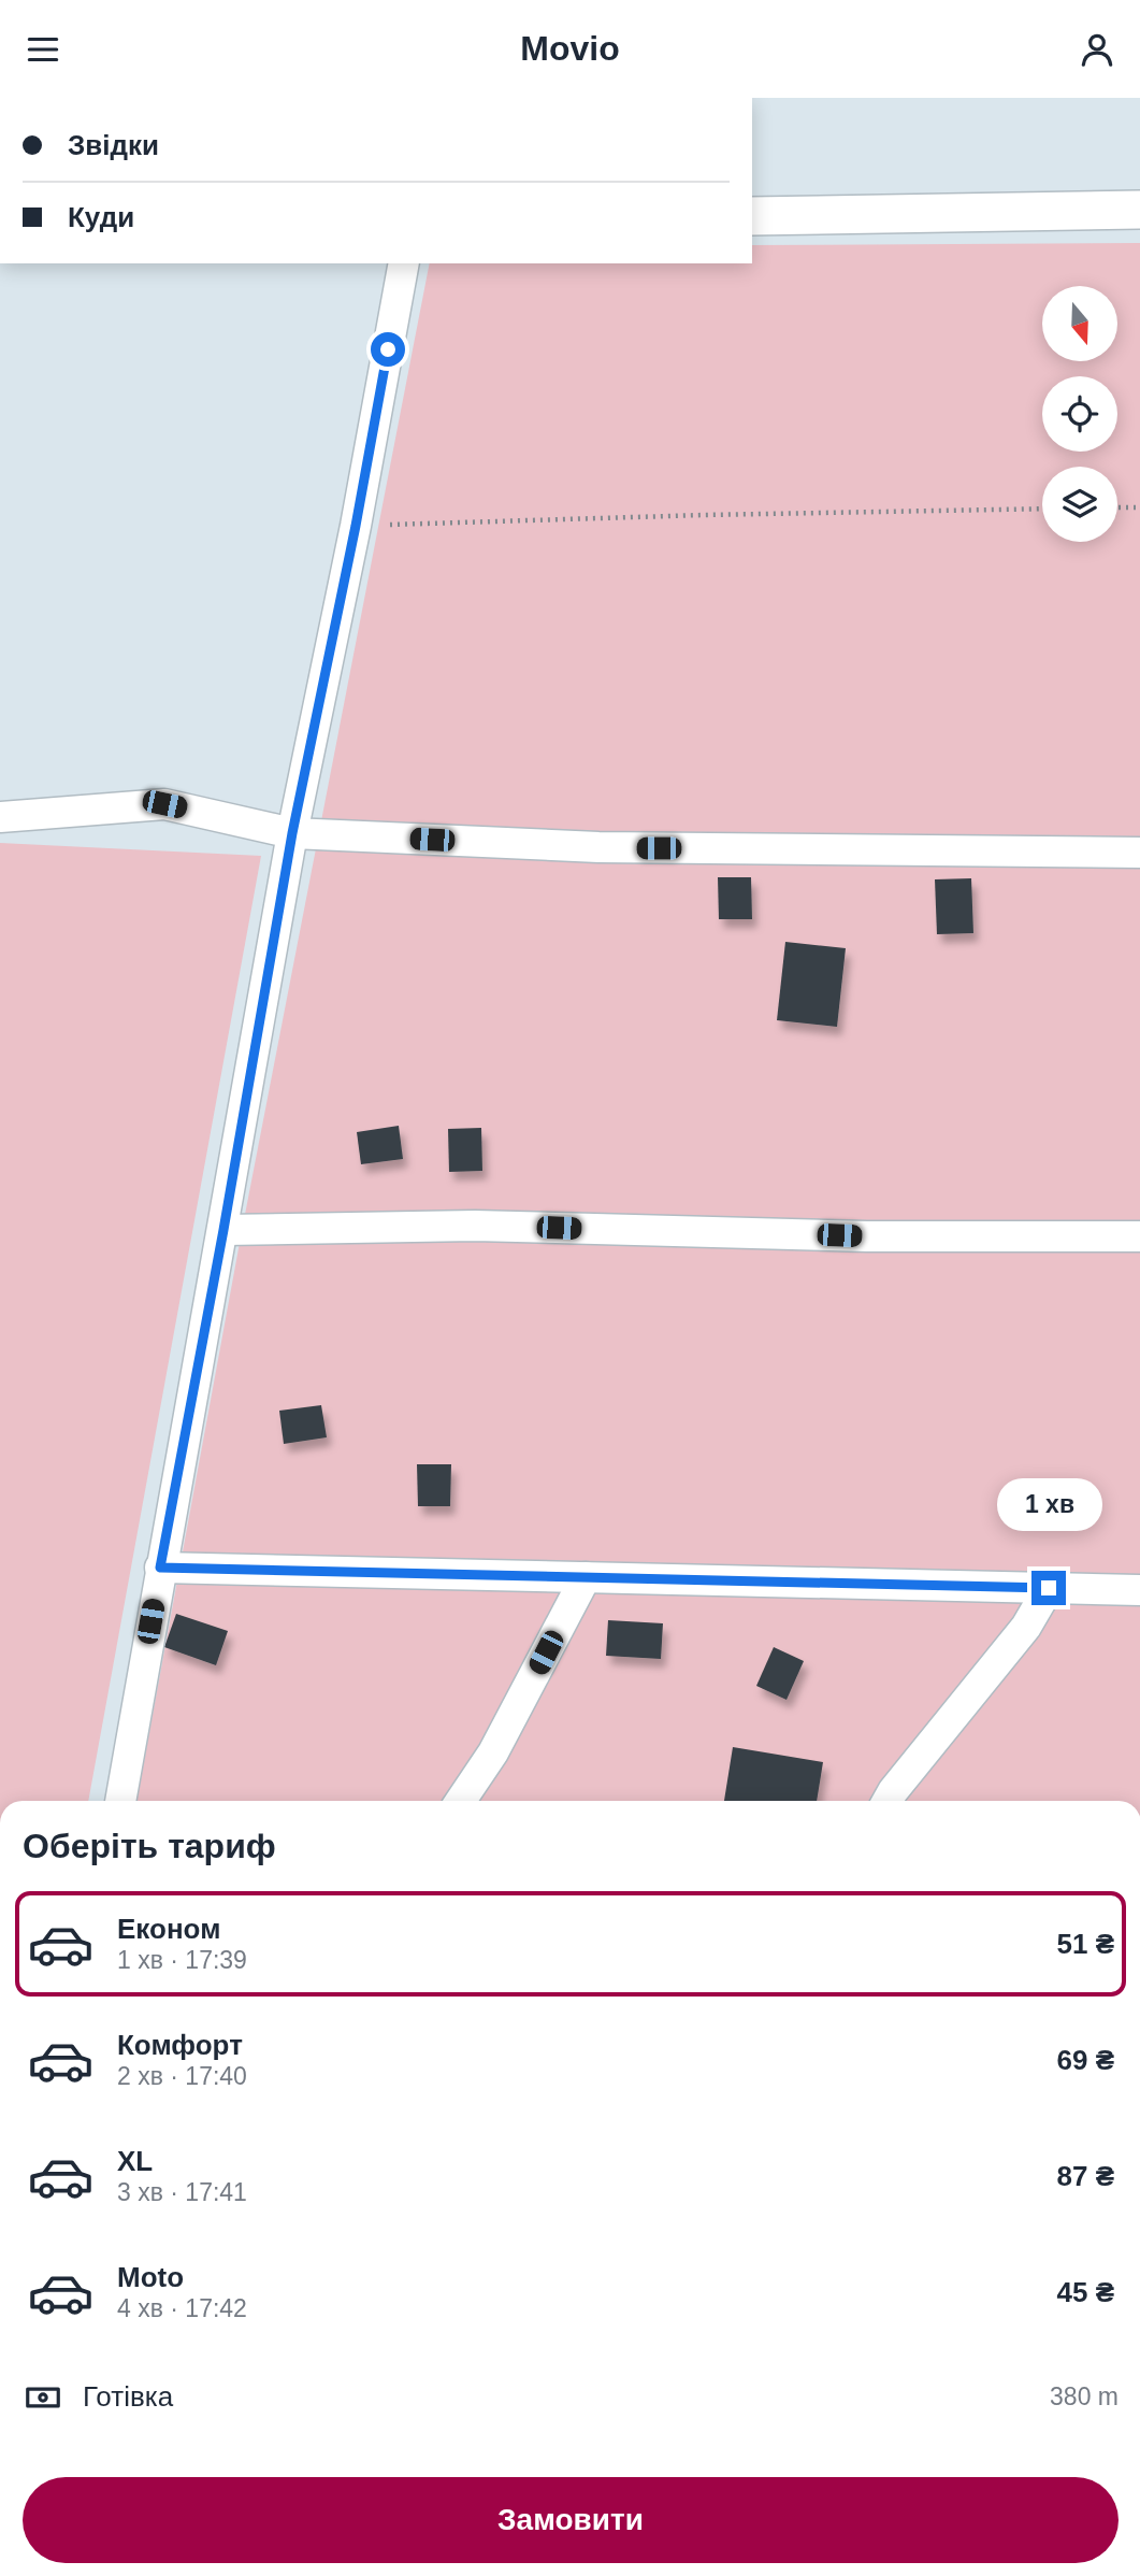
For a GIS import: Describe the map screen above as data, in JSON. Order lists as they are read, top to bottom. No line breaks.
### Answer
{"north":"bottom","page":{"header":"Movio","banner":["Звідки","Куди"],"bubble":"1 хв","heading":"Оберіть тариф","list":[{"name":"Економ","note":"1 хв · 17:39","value":"51 ₴"},{"name":"Комфорт","note":"2 хв · 17:40","value":"69 ₴"},{"name":"XL","note":"3 хв · 17:41","value":"87 ₴"},{"name":"Moto","note":"4 хв · 17:42","value":"45 ₴"}],"pay":["Готівка","380 m"],"buttons":"Замовити"}}
